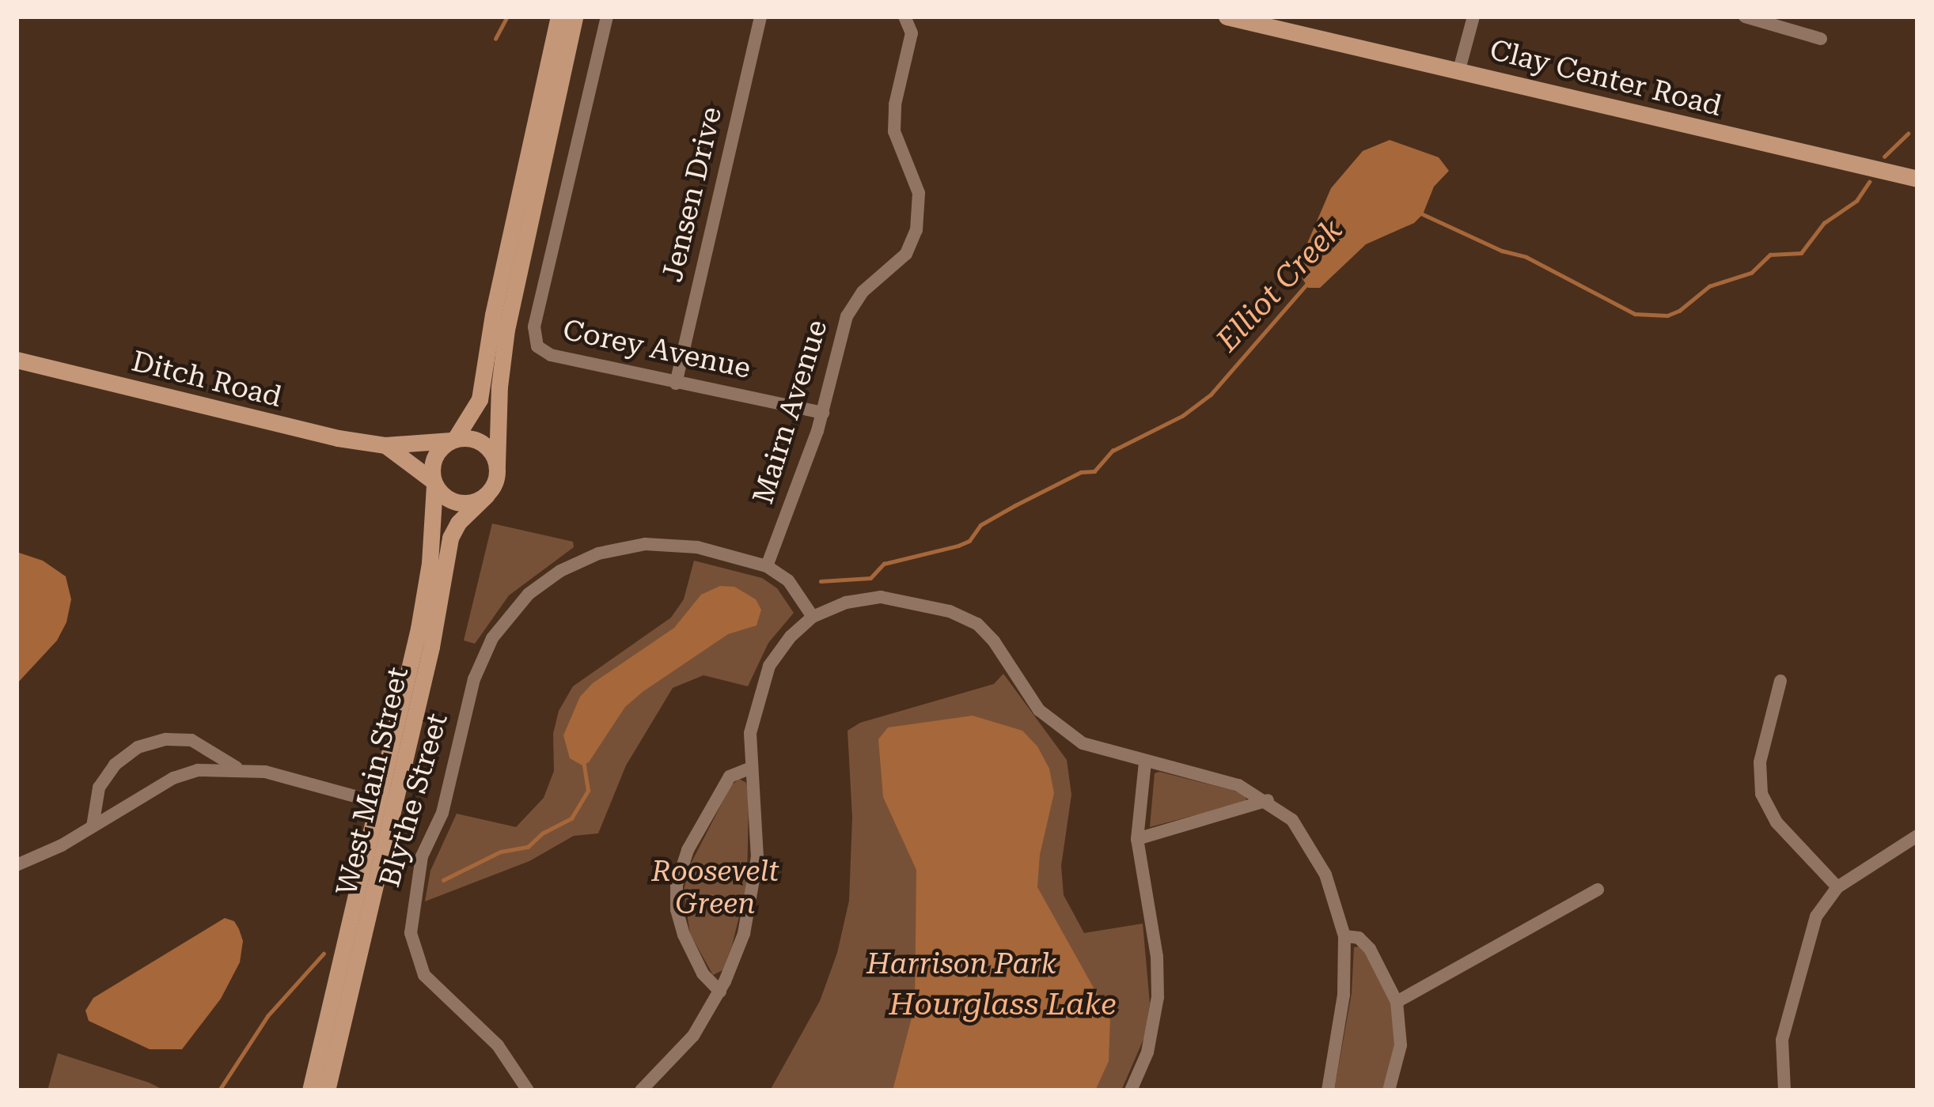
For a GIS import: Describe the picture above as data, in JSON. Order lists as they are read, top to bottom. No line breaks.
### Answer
{"streets":{"street":["Clay Center Road","Jensen Drive","Corey Avenue","Ditch Road","Mairn Avenue","West Main Street","Blythe Street"]},"crossings":[["Jensen Drive","Corey Avenue"],["Corey Avenue","Mairn Avenue"],["Ditch Road","West Main Street"],["Mairn Avenue","Blythe Street"]],"water":["Elliot Creek","Hourglass Lake"],"parks":["Roosevelt Green","Harrison Park"]}
